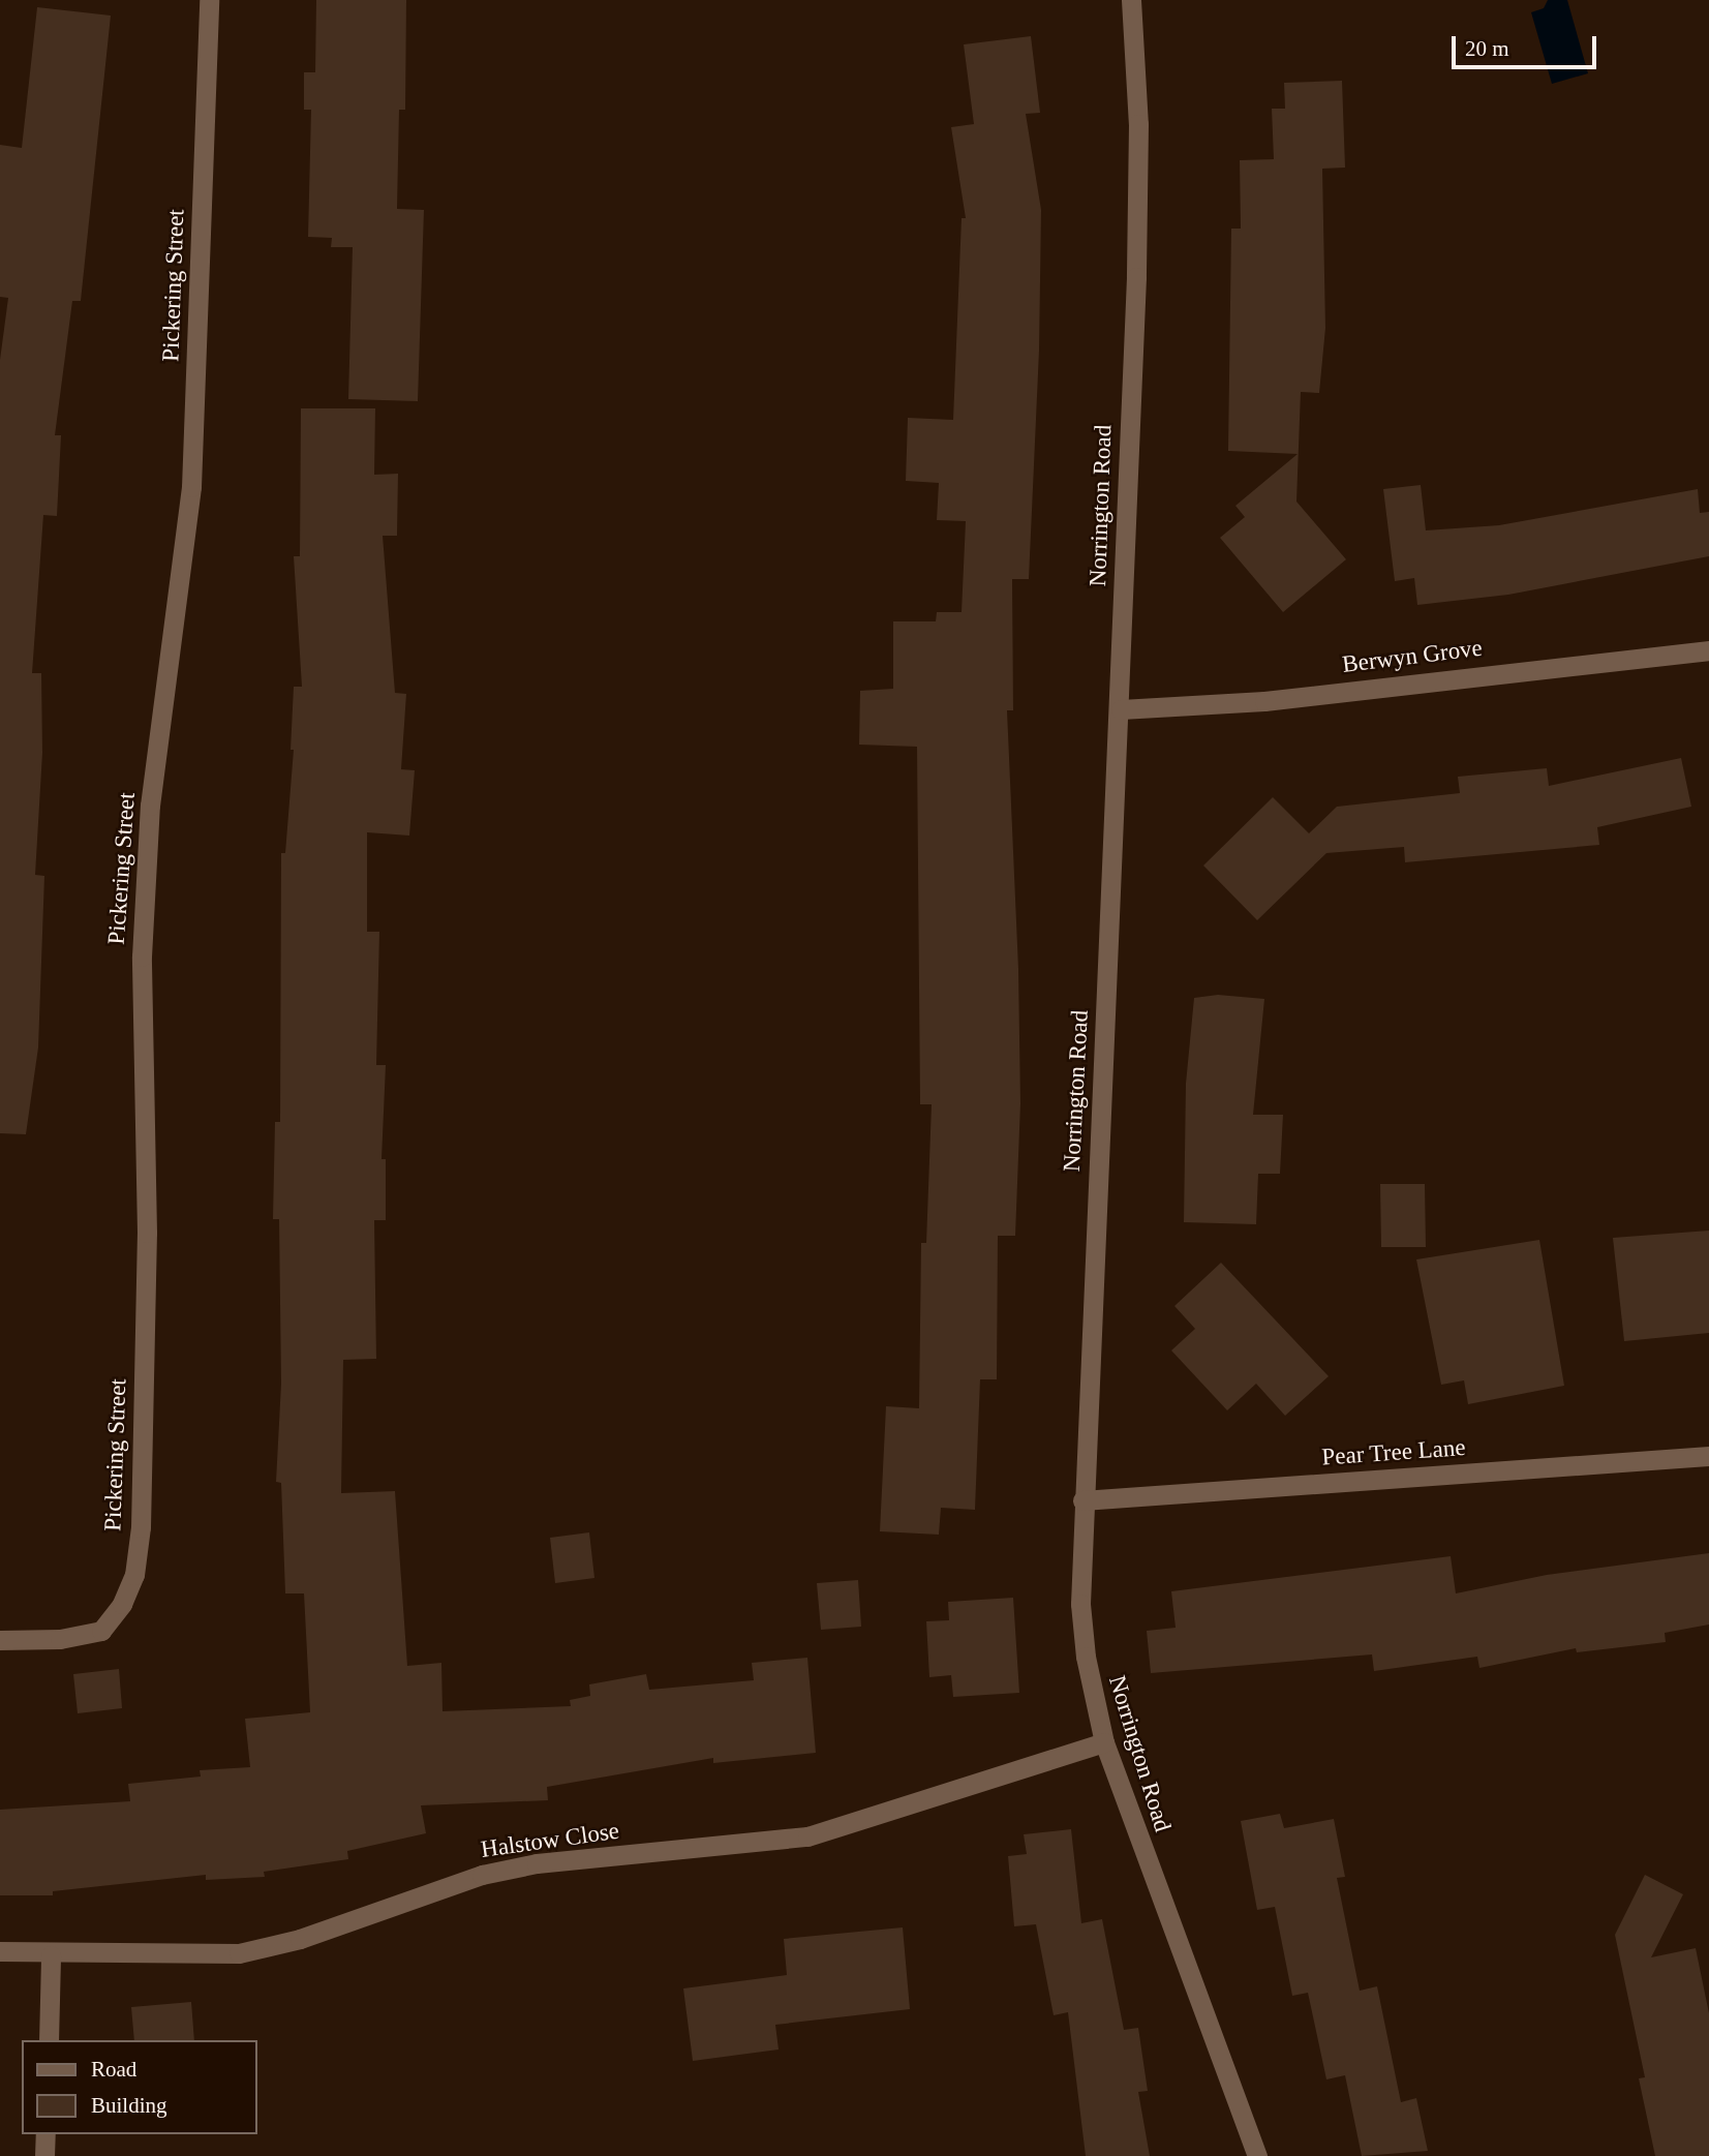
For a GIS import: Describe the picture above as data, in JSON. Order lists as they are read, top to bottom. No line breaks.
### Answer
{"streets":{"street":["Pickering Street","Norrington Road","Berwyn Grove","Pear Tree Lane","Halstow Close"]},"crossings":[["Norrington Road","Berwyn Grove"],["Norrington Road","Pear Tree Lane"],["Norrington Road","Halstow Close"]],"legend":["Road","Building"],"scale_bar":"20 m"}
